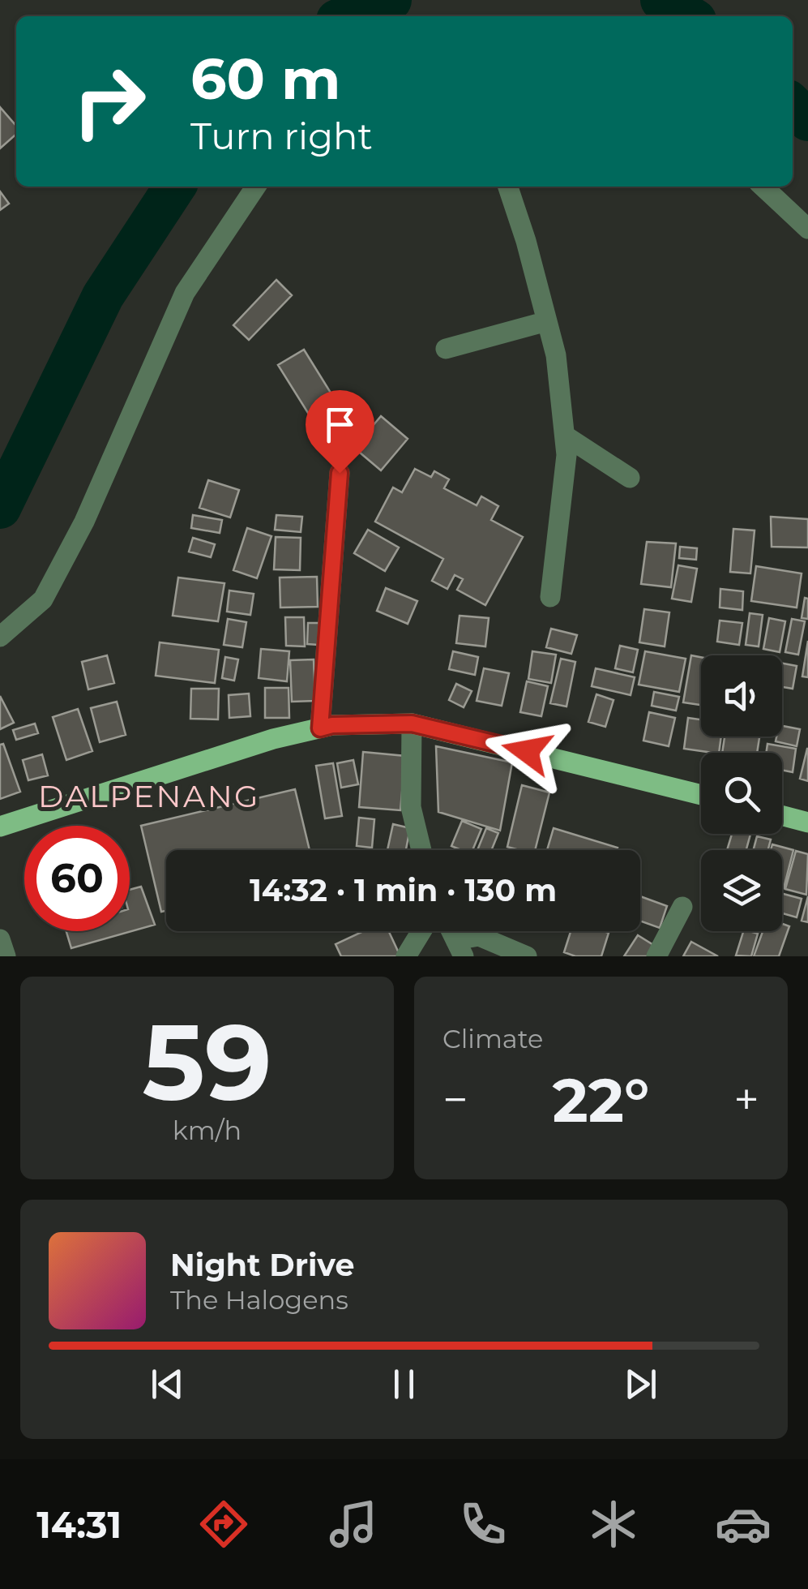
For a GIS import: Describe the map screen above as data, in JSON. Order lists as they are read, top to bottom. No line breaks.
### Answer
{"districts":["DALPENANG"],"page":{"turn":["60 m","Turn right"],"limit":"60","trip":"14:32 · 1 min · 130 m","tile":[["59","km/h"],"Climate"],"heat":["−","22°","+"],"song":["Night Drive","The Halogens"],"tabs":"14:31"}}
